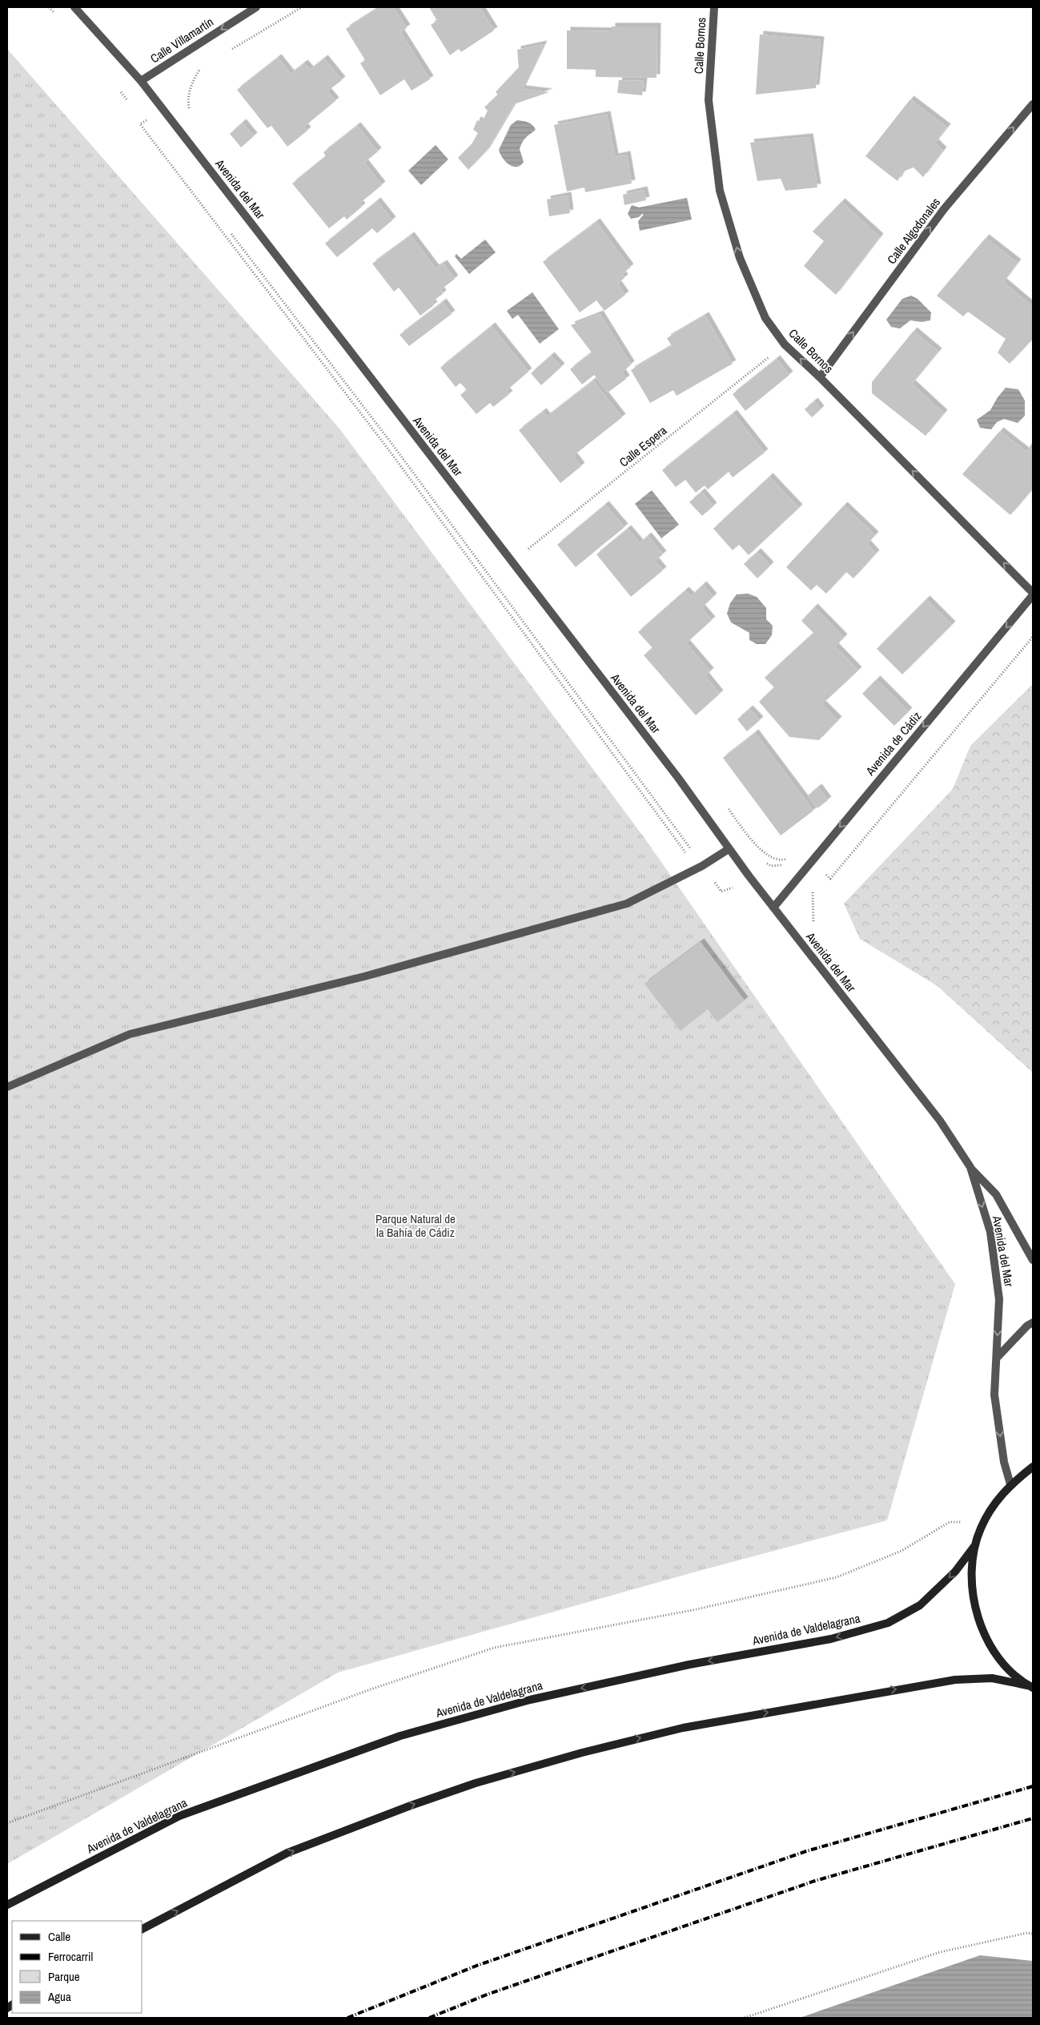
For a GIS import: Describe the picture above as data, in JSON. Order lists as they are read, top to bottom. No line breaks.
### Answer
{"streets":{"main road":["Avenida de Valdelagrana"],"street":["Calle Villamartín","Calle Bornos","Avenida del Mar","Calle Algodonales","Avenida de Cádiz"],"path":["Calle Espera"]},"crossings":[["Calle Villamartín","Avenida del Mar"],["Calle Bornos","Calle Algodonales"],["Calle Bornos","Calle Espera"],["Calle Bornos","Avenida de Cádiz"],["Avenida del Mar","Avenida de Cádiz"]],"one_way":["Calle Villamartín","Calle Bornos","Calle Algodonales","Avenida de Cádiz"],"parks":["Parque Natural de la Bahía de Cádiz"],"legend":["Calle","Ferrocarril","Parque","Agua"]}
